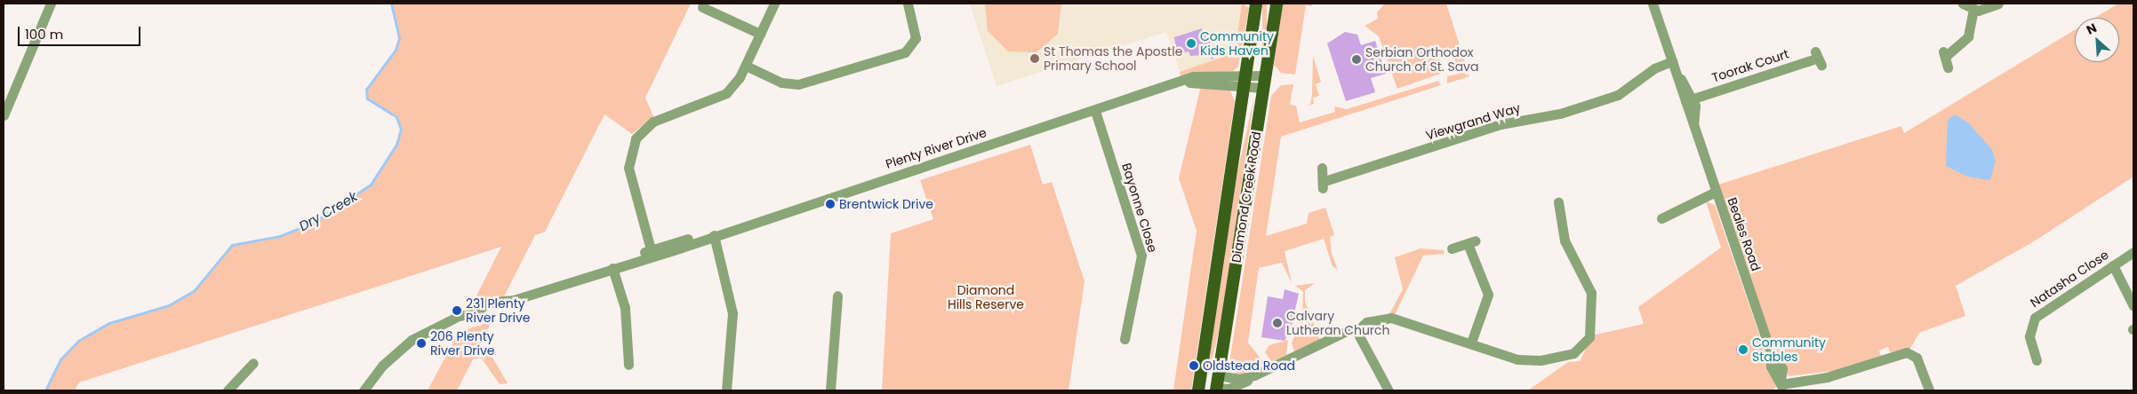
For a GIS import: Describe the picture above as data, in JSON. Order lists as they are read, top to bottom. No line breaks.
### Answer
{"streets":{"main road":["Diamond Creek Road"],"street":["Toorak Court","Viewgrand Way","Plenty River Drive","Bayonne Close","Beales Road","Natasha Close"]},"crossings":[["Toorak Court","Beales Road"],["Plenty River Drive","Diamond Creek Road"],["Plenty River Drive","Bayonne Close"]],"water":["Dry Creek"],"parks":["Diamond Hills Reserve"],"places":["Community Kids Haven","St Thomas the Apostle Primary School","Serbian Orthodox Church of St. Sava","Brentwick Drive","231 Plenty River Drive","Calvary Lutheran Church","206 Plenty River Drive","Community Stables","Oldstead Road"],"scale_bar":"100 m","north":"top left"}
